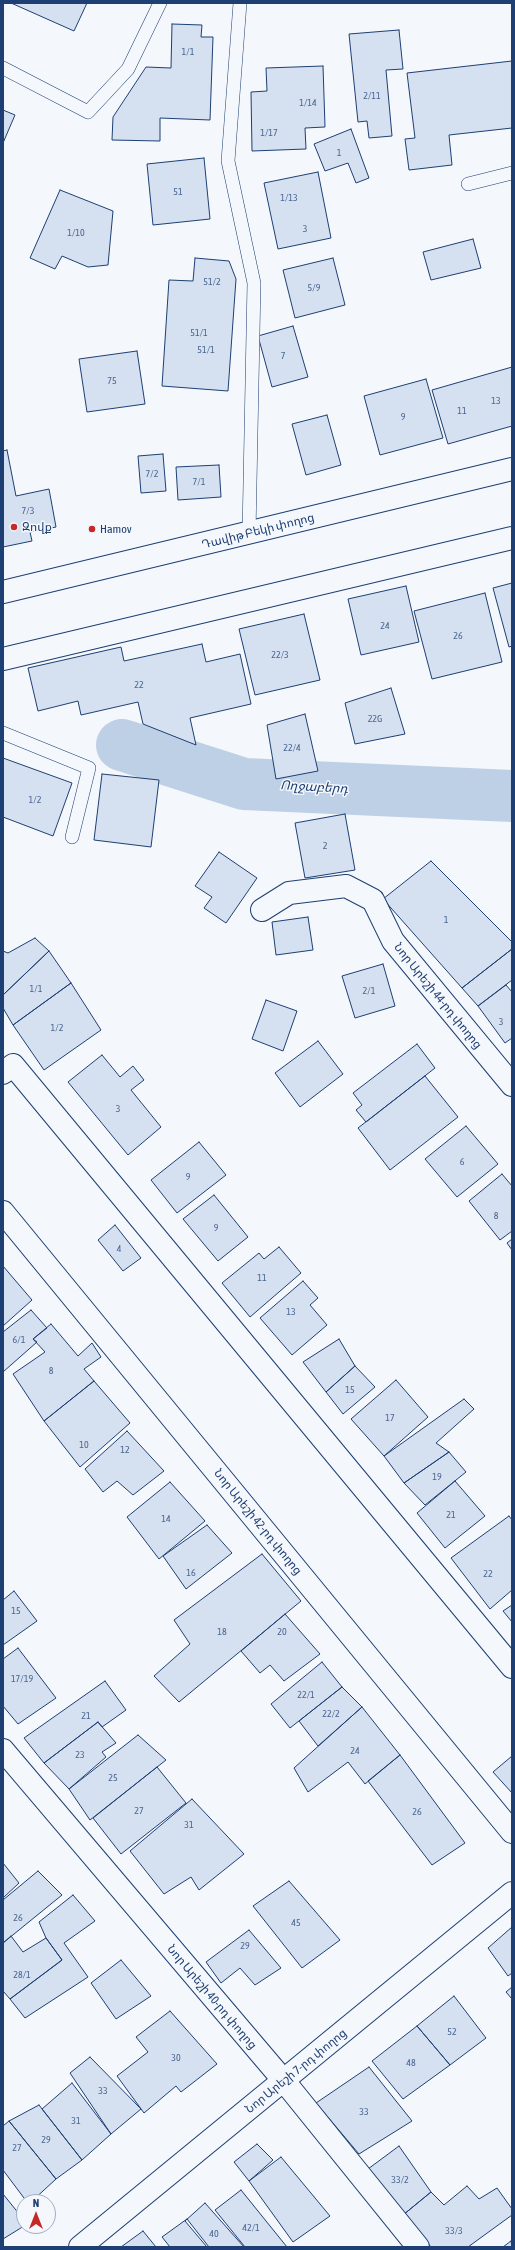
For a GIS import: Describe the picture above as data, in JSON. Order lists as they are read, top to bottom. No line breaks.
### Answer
{"streets":{"street":["Դավիթ Բեկի փողոց","Նոր Արեշի 44-րդ փողոց","Նոր Արեշի 42-րդ փողոց","Նոր Արեշի 40-րդ փողոց","Նոր Արեշի 7-րդ փողոց"]},"crossings":[["Նոր Արեշի 40-րդ փողոց","Նոր Արեշի 7-րդ փողոց"]],"water":["Ողջաբերդ"],"places":["Զովք","Hamov"],"house_numbers":["1/1","2/11","1/14","1/17","1","51","1/13","3","1/10","51/2","5/9","51/1","51/1","7","75","13","11","9","7/2","7/1","7/3","24","26","22/3","22","22G","22/4","1/2","2","1","1/1","2/1","3","1/2","3","6","9","8","9","4","11","13","6/1","8","15","17","10","12","19","21","14","16","22","15","18","20","17/19","22/1","22/2","21","24","23","25","27","26","31","26","45","29","28/1","52","30","48","33","33","31","29","27","33/2","42/1","33/3","40"],"north":"top"}
